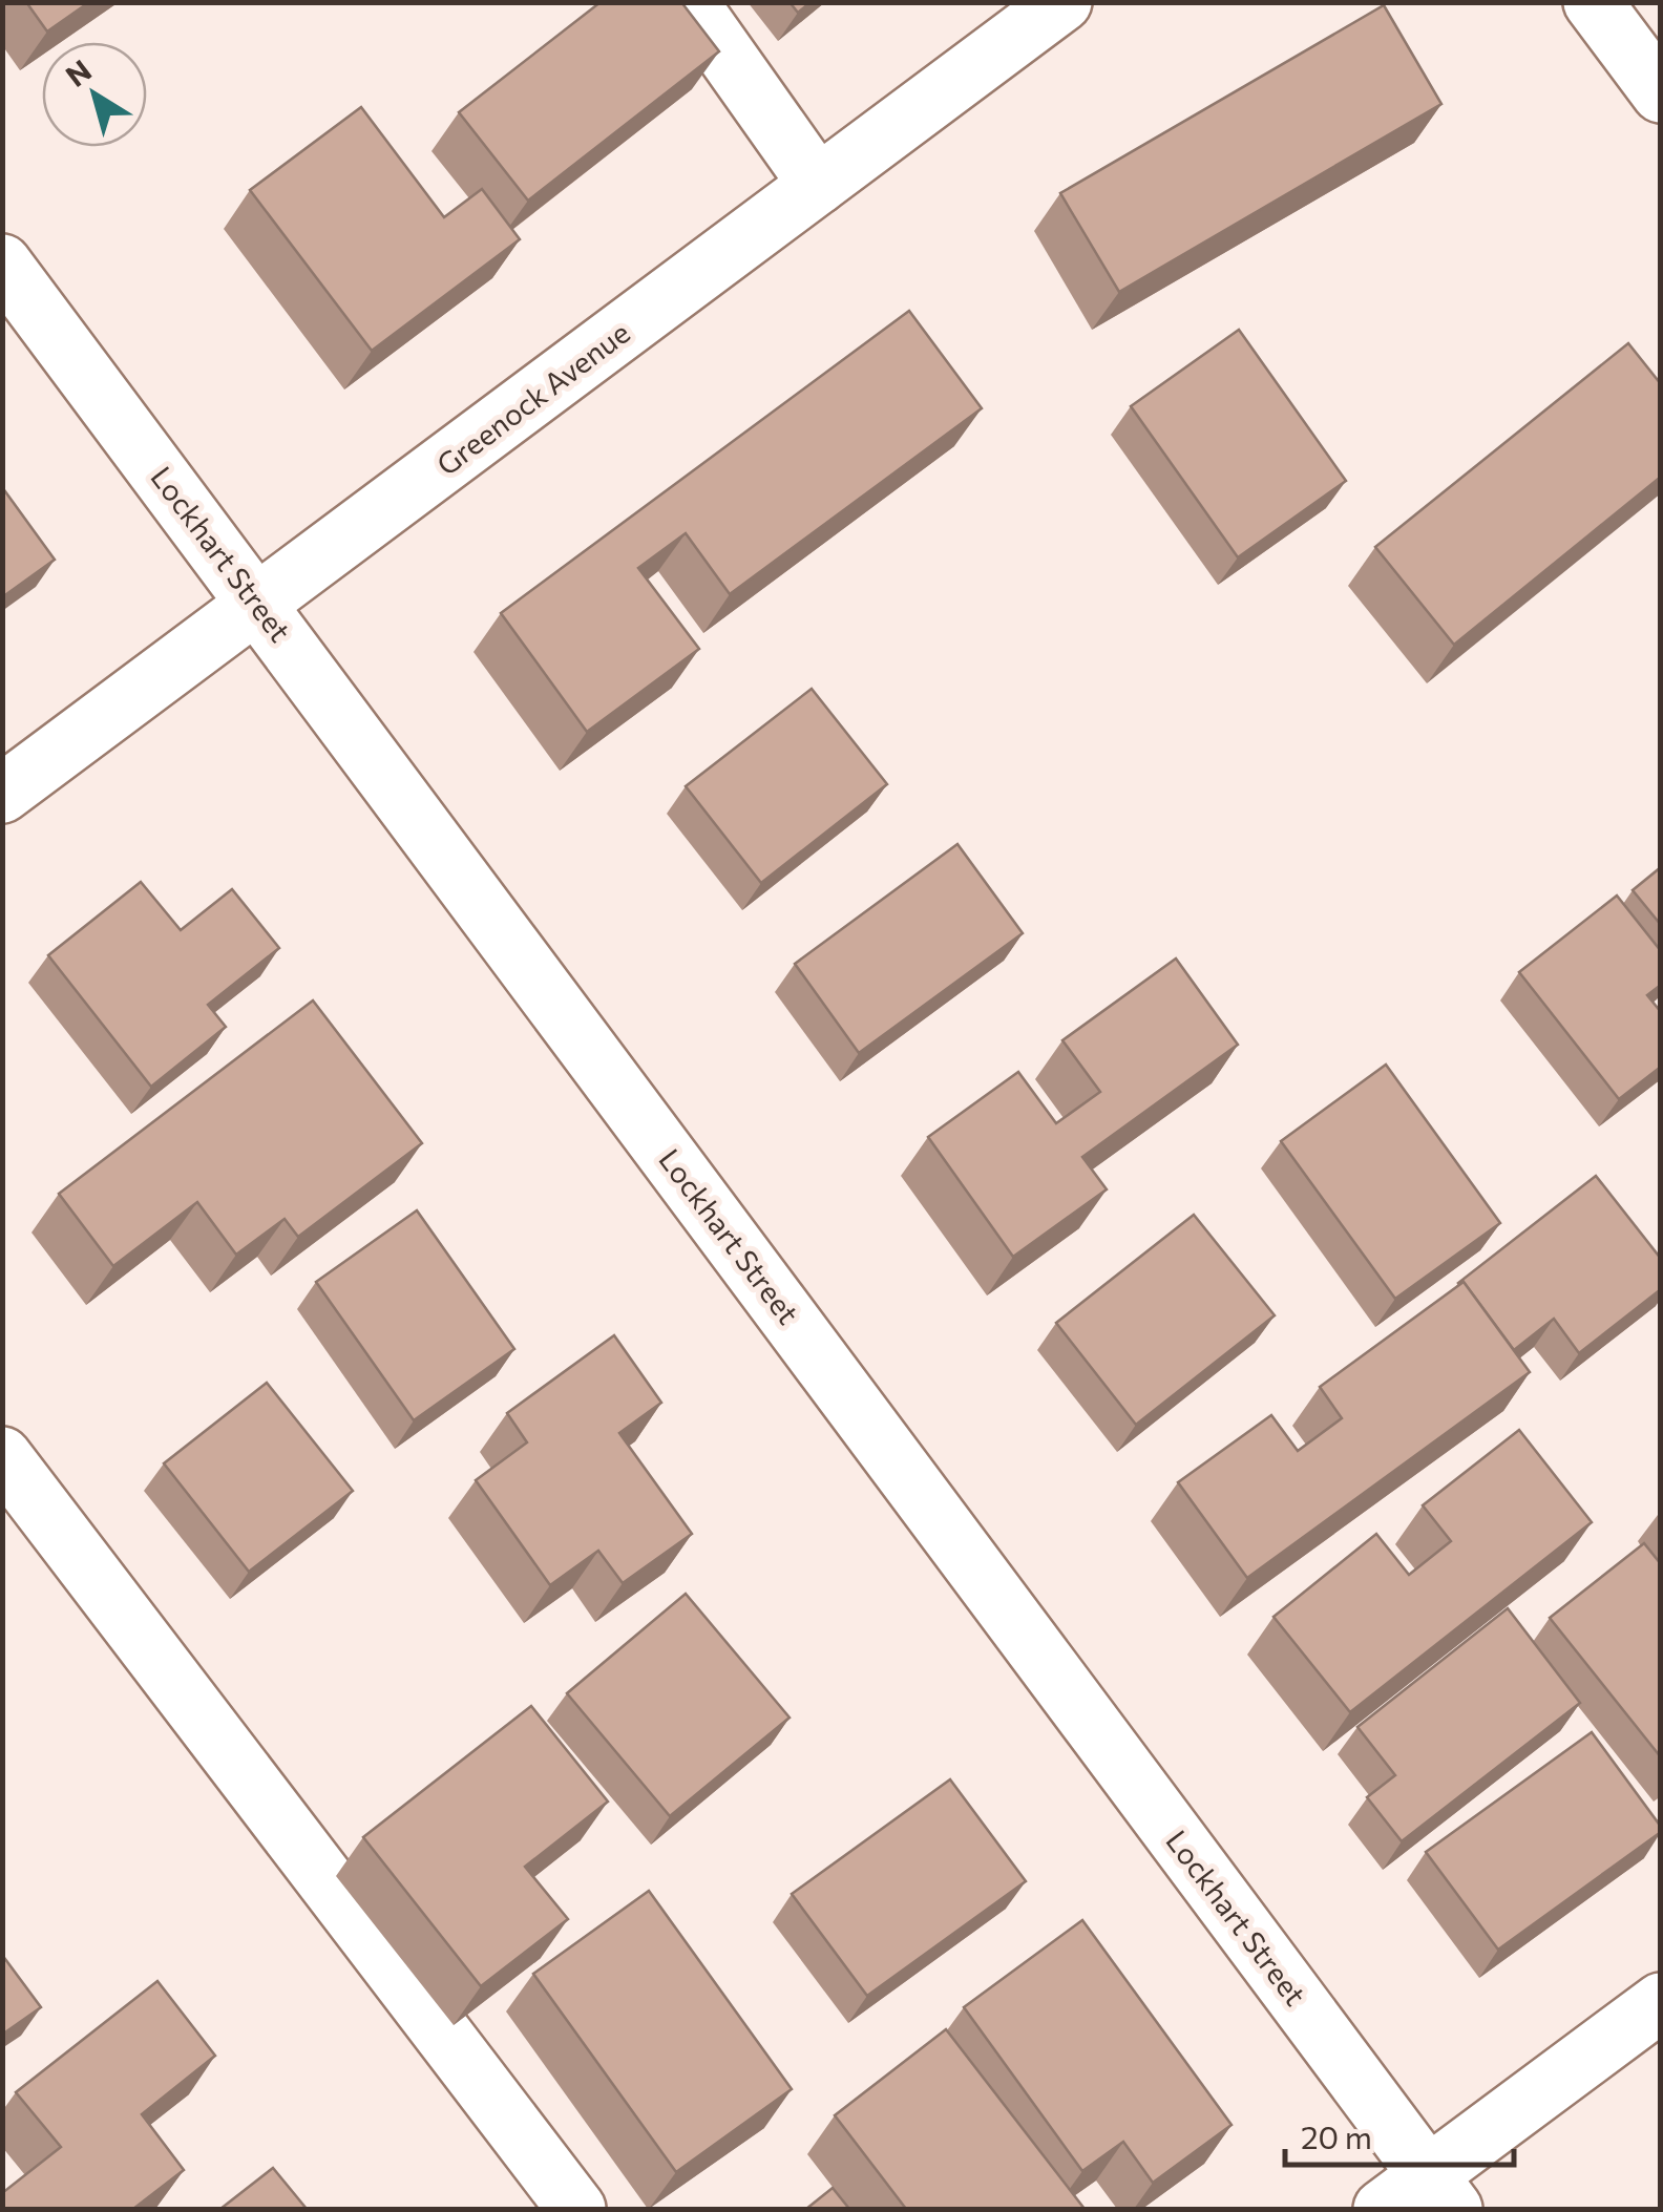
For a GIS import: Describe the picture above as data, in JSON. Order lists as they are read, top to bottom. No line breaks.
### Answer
{"streets":{"street":["Greenock Avenue","Lockhart Street"]},"crossings":[["Greenock Avenue","Lockhart Street"]],"scale_bar":"20 m","north":"top left"}
